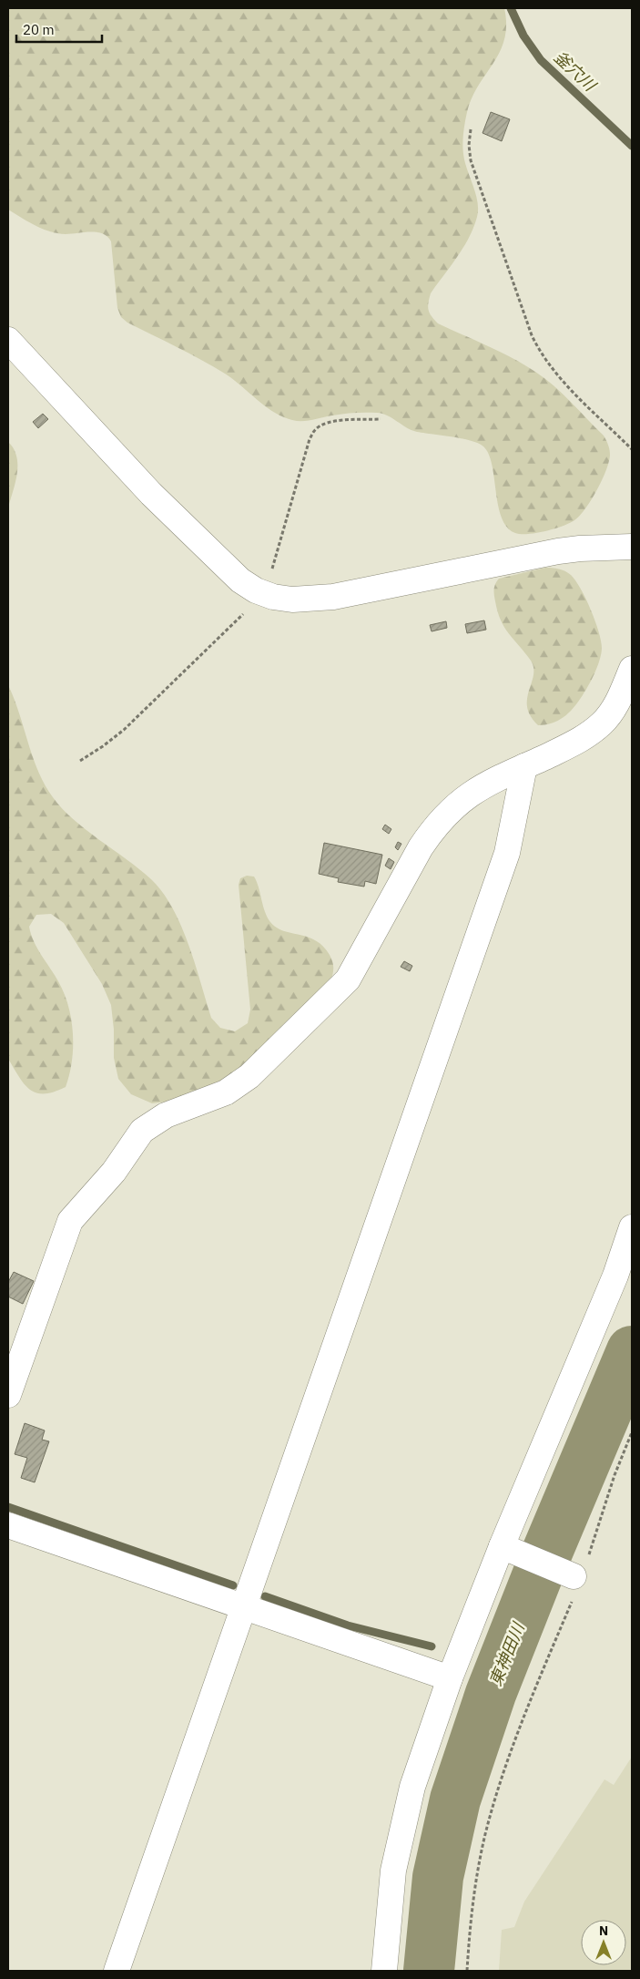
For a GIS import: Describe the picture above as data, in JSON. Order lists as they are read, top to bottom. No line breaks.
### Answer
{"water":["釜穴川","東神田川"],"scale_bar":"20 m","north":"top"}
